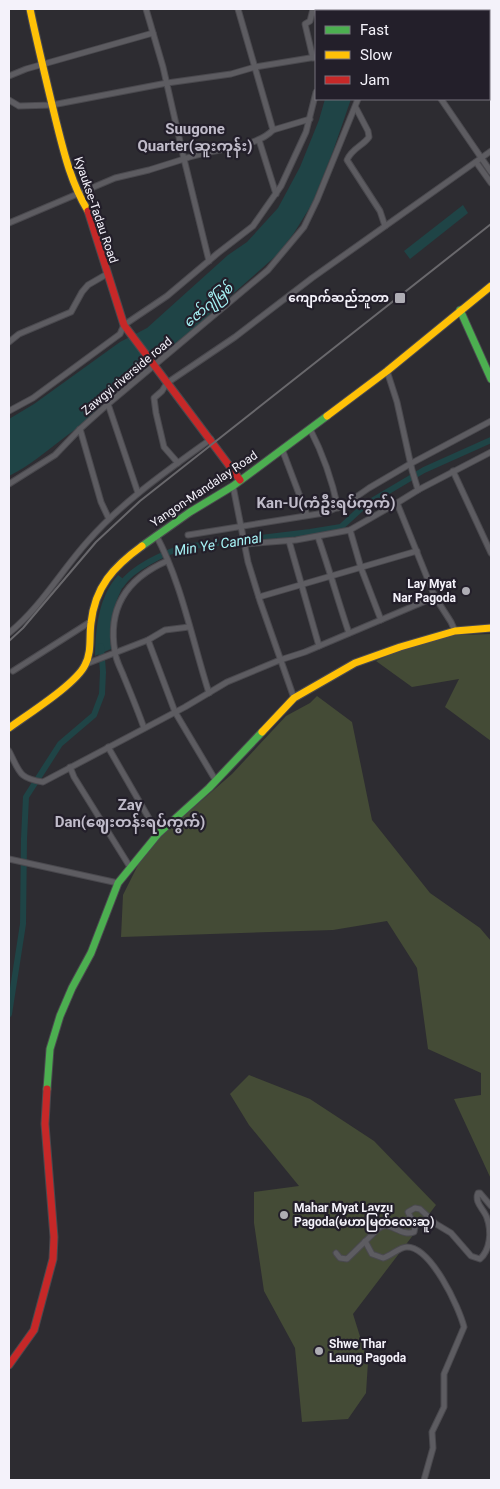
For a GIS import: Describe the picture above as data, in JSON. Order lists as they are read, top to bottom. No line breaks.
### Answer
{"streets":{"main road":["Kyaukse-Tadau Road","Yangon-Mandalay Road"],"street":["Zawgyi riverside road"]},"crossings":[["Kyaukse-Tadau Road","Zawgyi riverside road"],["Kyaukse-Tadau Road","Yangon-Mandalay Road"]],"districts":["Suugone Quarter(ဆူးကုန်း)","Kan-U(ကံဦးရပ်ကွက်)","Zay Dan(ဈေးတန်းရပ်ကွက်)"],"water":["ဇော်ဂျီမြစ်","Min Ye' Cannal"],"places":{"transit":["ကျောက်ဆည်ဘူတာ"],"other":["Lay Myat Nar Pagoda","Mahar Myat Layzu Pagoda(မဟာမြတ်လေးဆူ)","Shwe Thar Laung Pagoda"]},"legend":["Fast","Slow","Jam"]}
